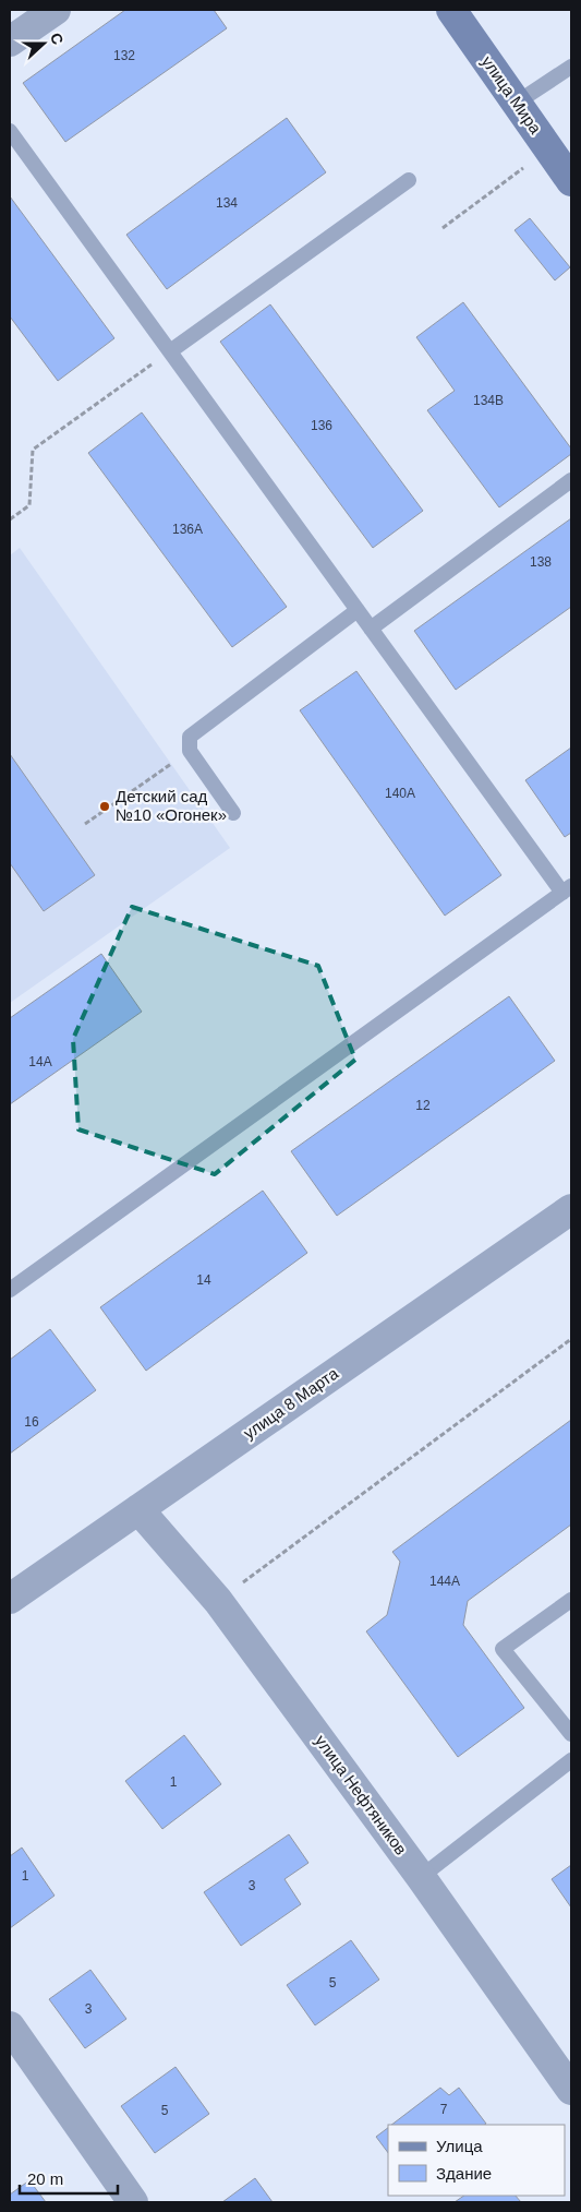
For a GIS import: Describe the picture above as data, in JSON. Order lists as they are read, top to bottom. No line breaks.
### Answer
{"streets":{"main road":["улица Мира"],"street":["улица 8 Марта","улица Нефтяников"]},"crossings":[["улица 8 Марта","улица Нефтяников"]],"places":["Детский сад №10 «Огонек»"],"house_numbers":["132","134","134В","136","136А","138","140А","14А","12","14","16","144А","1","1","3","5","3","7","5"],"legend":["Улица","Здание"],"scale_bar":"20 m","north":"right"}
